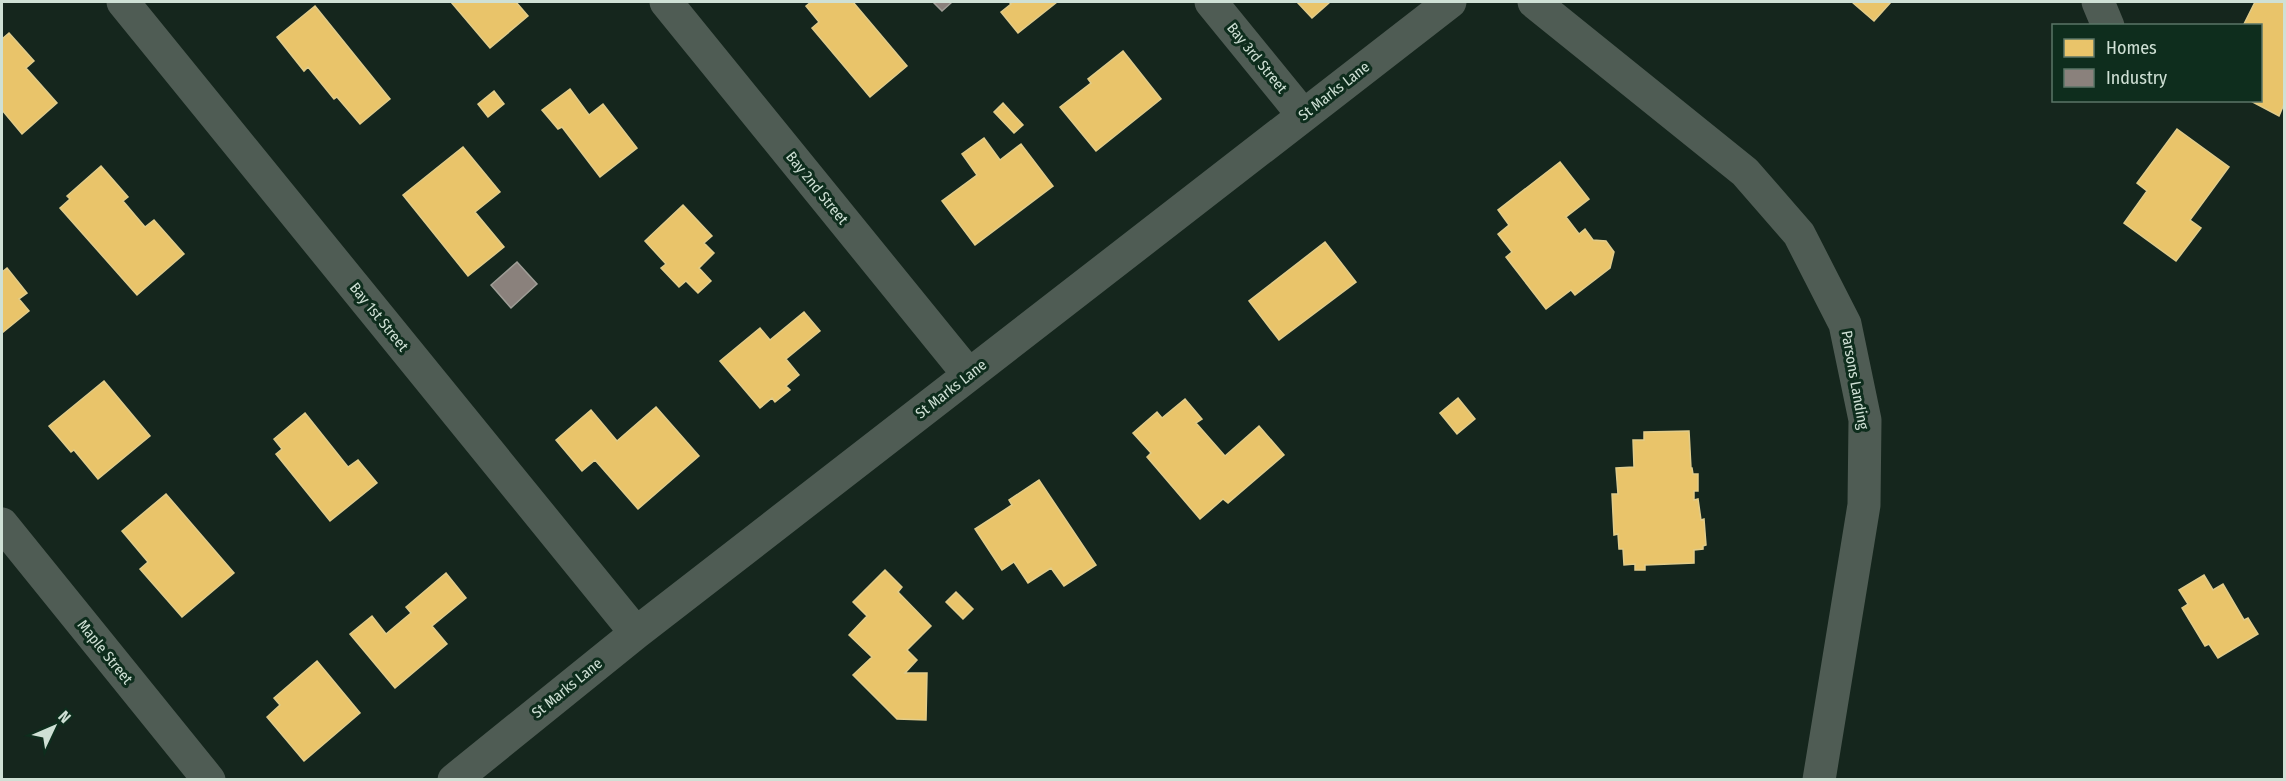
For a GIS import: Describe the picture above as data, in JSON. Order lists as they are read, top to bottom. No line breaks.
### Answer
{"streets":{"street":["Bay 3rd Street","St Marks Lane","Bay 2nd Street","Bay 1st Street","Parsons Landing","Maple Street"]},"crossings":[["Bay 3rd Street","St Marks Lane"],["St Marks Lane","Bay 2nd Street"],["St Marks Lane","Bay 1st Street"]],"legend":["Homes","Industry"],"north":"top right"}
